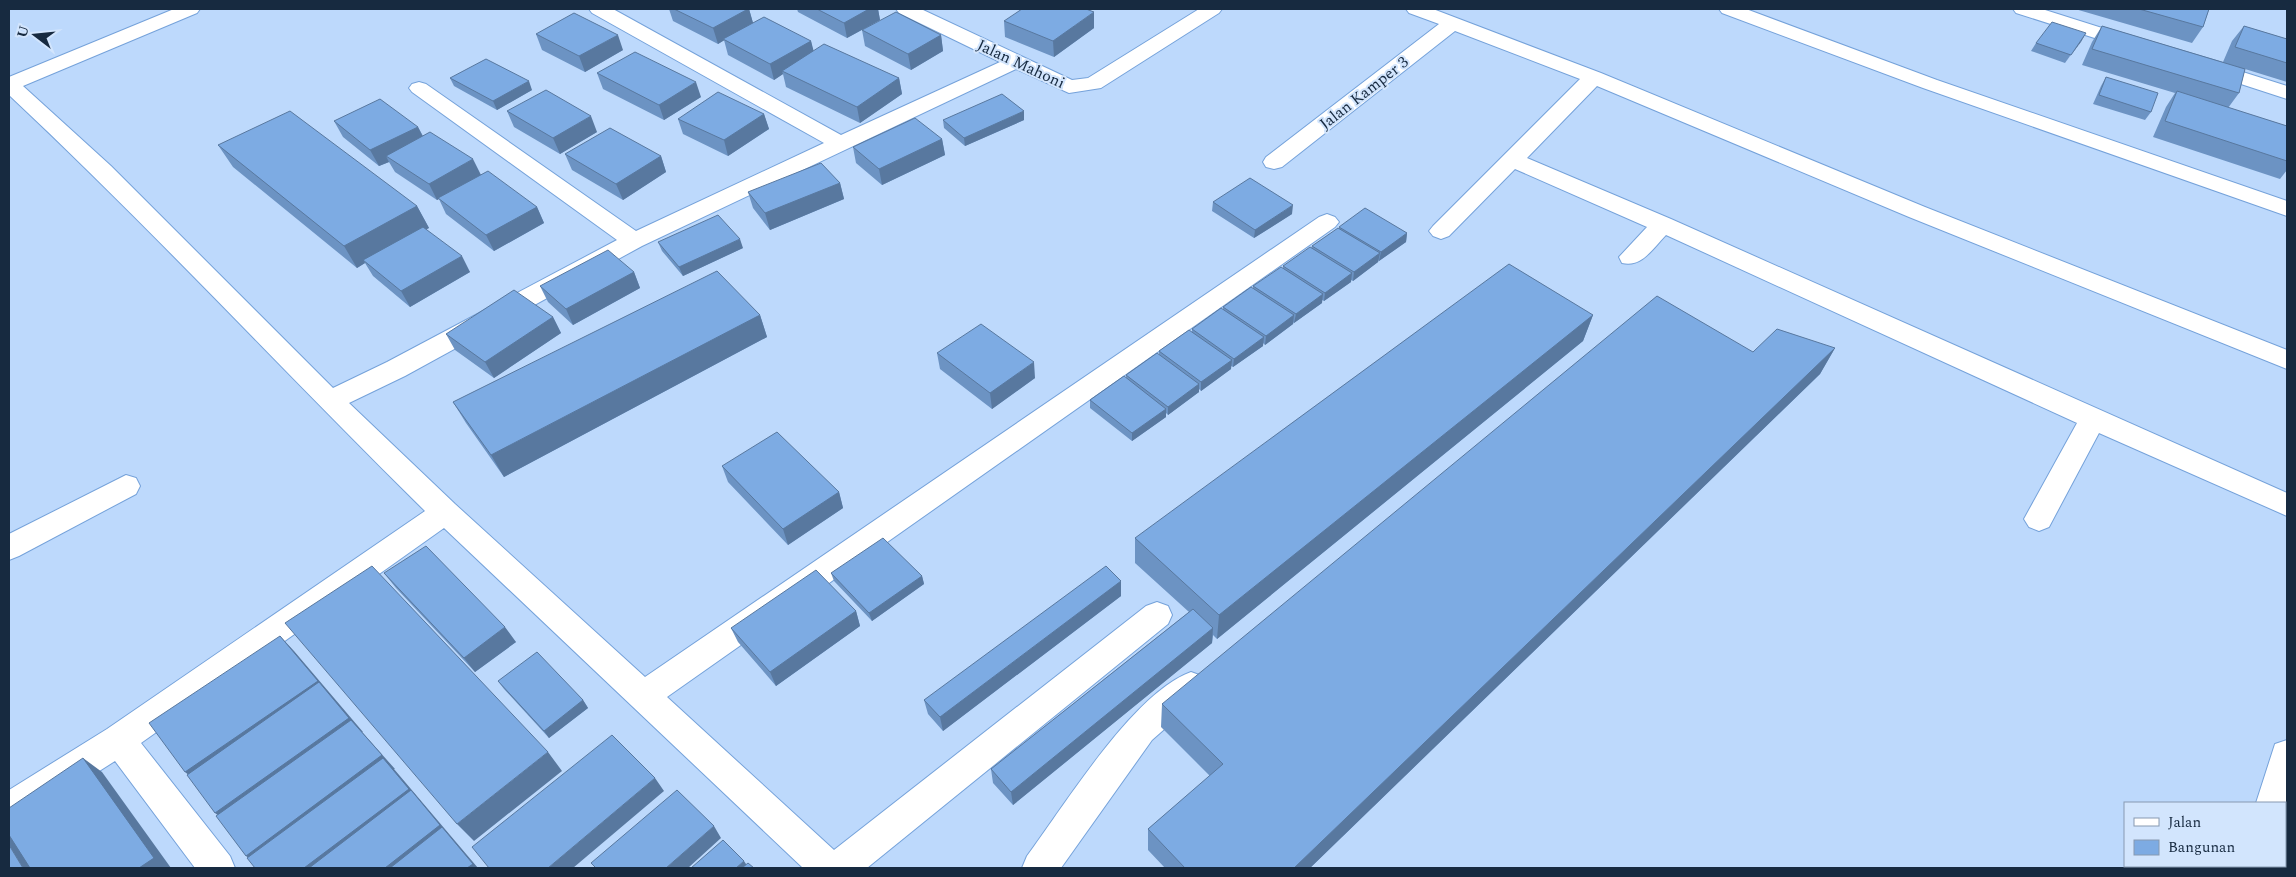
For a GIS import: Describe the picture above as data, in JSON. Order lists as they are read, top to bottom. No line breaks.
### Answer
{"streets":{"street":["Jalan Mahoni","Jalan Kamper 3"]},"legend":["Jalan","Bangunan"],"north":"left"}
